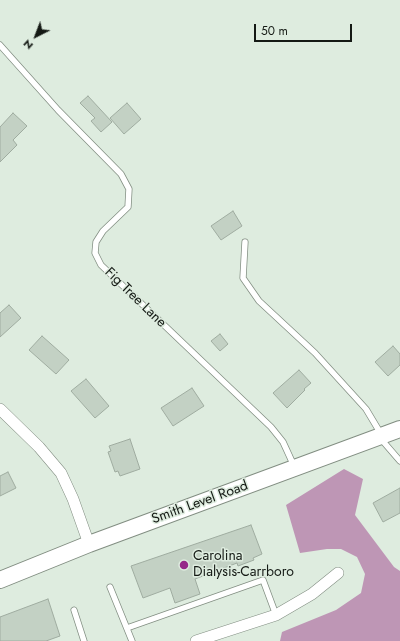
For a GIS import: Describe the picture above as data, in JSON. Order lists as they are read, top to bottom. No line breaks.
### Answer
{"streets":{"main road":["Smith Level Road"],"lane":["Fig Tree Lane"]},"crossings":[["Fig Tree Lane","Smith Level Road"]],"places":["Carolina Dialysis-Carrboro"],"scale_bar":"50 m","north":"bottom left"}
